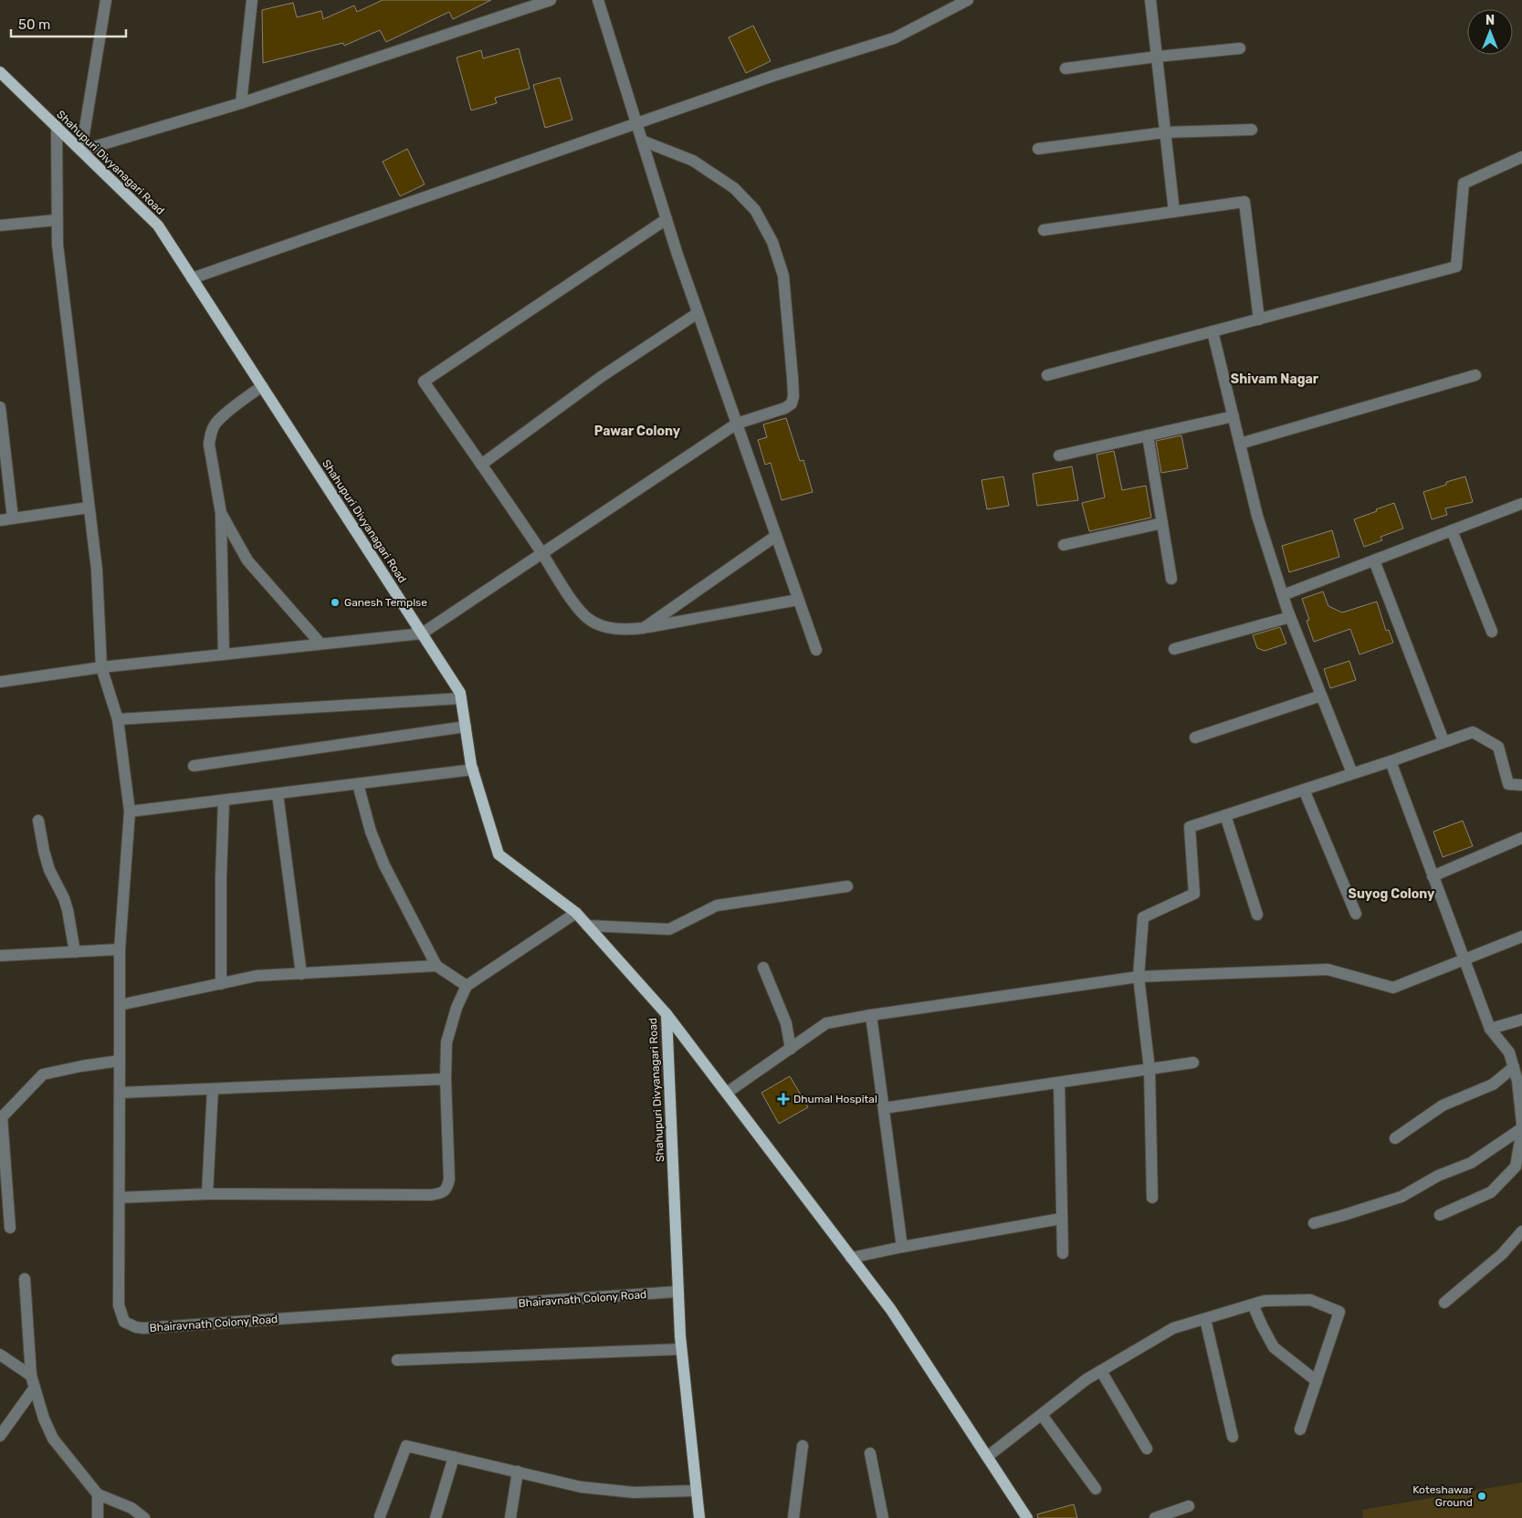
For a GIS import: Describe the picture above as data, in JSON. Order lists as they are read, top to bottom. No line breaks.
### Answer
{"streets":{"main road":["Shahupuri Divyanagari Road"],"street":["Bhairavnath Colony Road"]},"crossings":[["Shahupuri Divyanagari Road","Bhairavnath Colony Road"]],"districts":["Shivam Nagar","Pawar Colony","Suyog Colony"],"places":{"other":["Ganesh Templse","Koteshawar Ground"],"health":["Dhumal Hospital"]},"scale_bar":"50 m","north":"top"}
